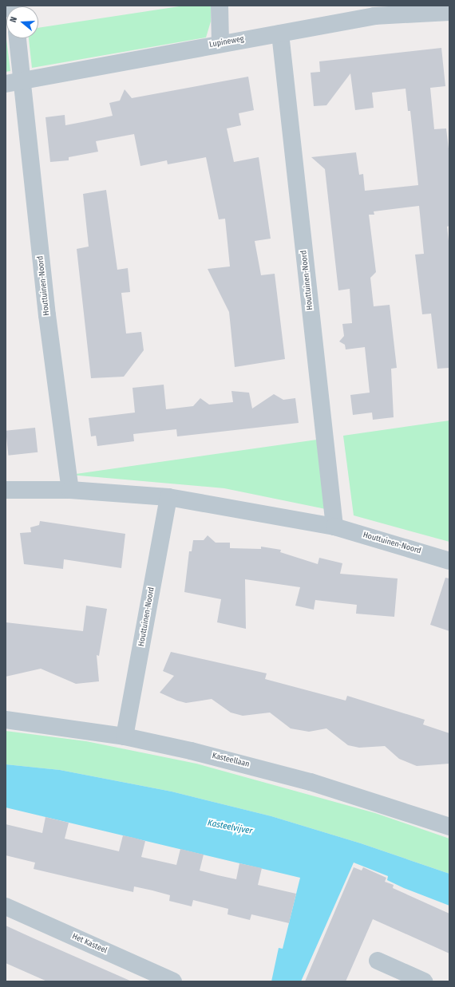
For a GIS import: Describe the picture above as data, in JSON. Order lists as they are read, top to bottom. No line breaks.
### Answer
{"streets":{"street":["Lupineweg","Houttuinen-Noord","Kasteellaan","Het Kasteel"]},"crossings":[["Lupineweg","Houttuinen-Noord"],["Houttuinen-Noord","Kasteellaan"]],"water":["Kasteelvijver"],"north":"left"}
